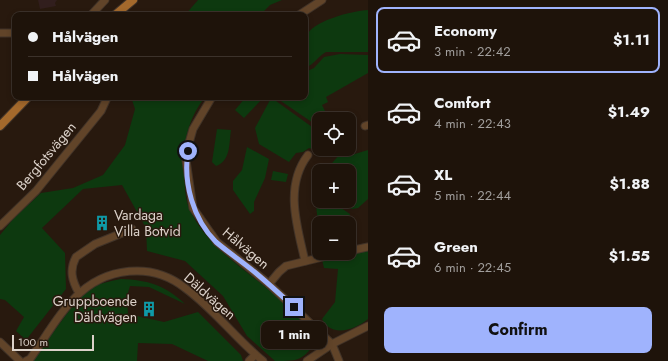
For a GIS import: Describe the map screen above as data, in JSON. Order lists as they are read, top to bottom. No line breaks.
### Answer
{"streets":{"street":["Bergfotsvägen","Hålvägen","Däldvägen"]},"places":{"building":["Vardaga Villa Botvid","Gruppboende Däldvägen"]},"scale_bar":"100 m","page":{"list":[{"name":"Economy","note":"3 min · 22:42","value":"$1.11"},{"name":"Comfort","note":"4 min · 22:43","value":"$1.49"},{"name":"XL","note":"5 min · 22:44","value":"$1.88"},{"name":"Green","note":"6 min · 22:45","value":"$1.55"}],"banner":["Hålvägen","Hålvägen"],"map_buttons":["+","−"],"buttons":"Confirm","bubble":"1 min","scale":"100 m"}}
